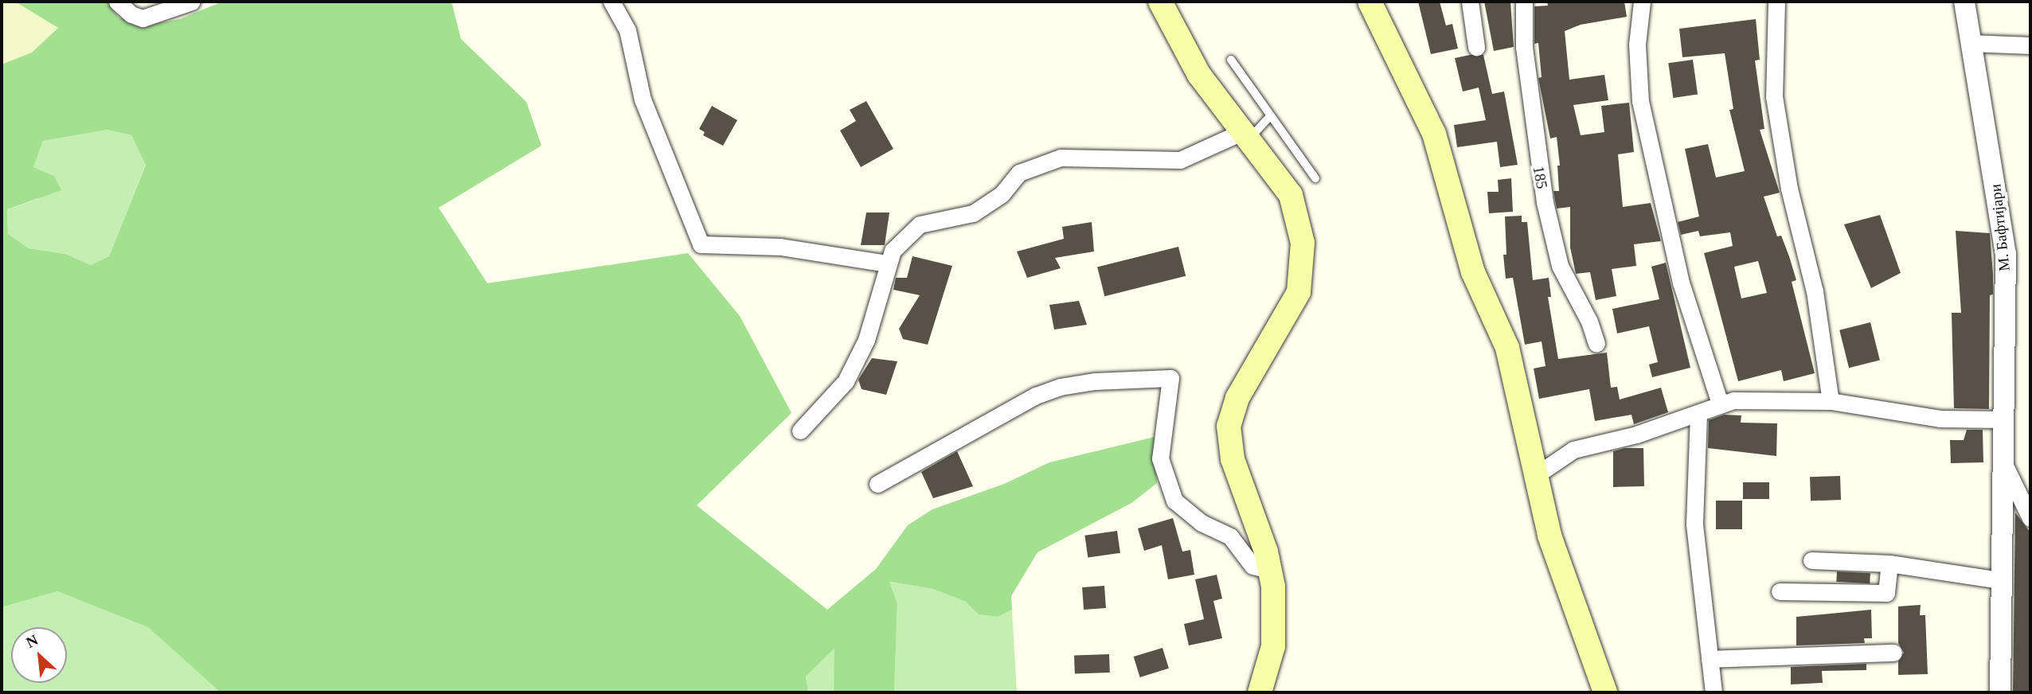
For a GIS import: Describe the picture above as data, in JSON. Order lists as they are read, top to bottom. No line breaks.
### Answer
{"streets":{"street":["185","М. Бафтијари"]},"north":"top left"}
